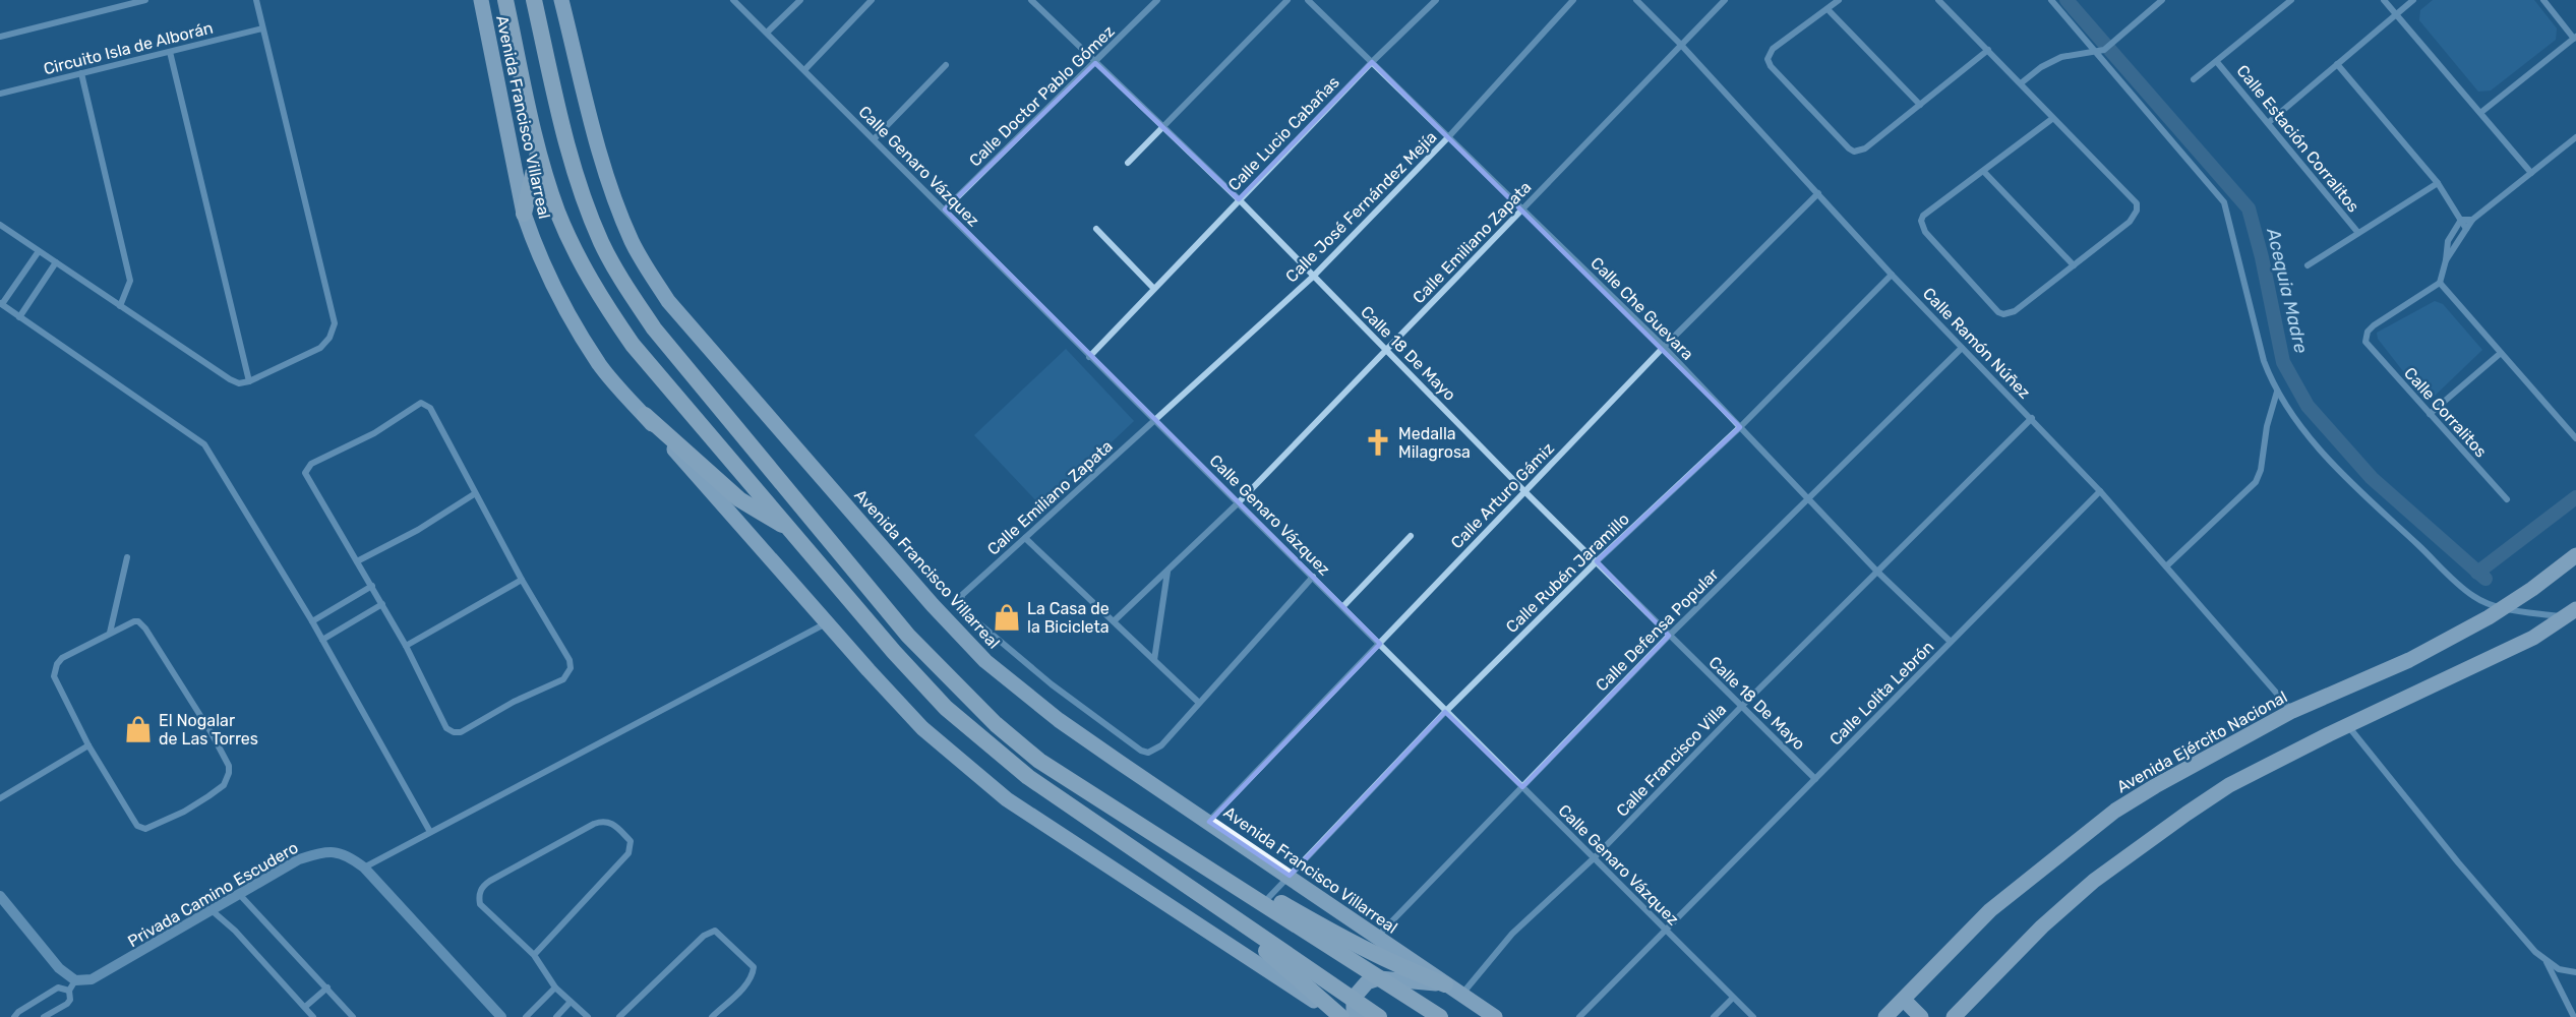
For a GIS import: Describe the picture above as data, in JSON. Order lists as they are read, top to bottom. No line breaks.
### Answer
{"streets":{"highway":["Avenida Francisco Villarreal"],"main road":["Avenida Ejército Nacional"],"street":["Circuito Isla de Alborán","Calle Doctor Pablo Gómez","Calle Lucio Cabañas","Calle Estación Corralitos","Calle Genaro Vázquez","Calle José Fernández Mejía","Calle Emiliano Zapata","Calle Che Guevara","Calle Ramón Núñez","Calle 18 De Mayo","Calle Corralitos","Calle Arturo Gámiz","Calle Rubén Jaramillo","Calle Defensa Popular","Calle Lolita Lebrón","Calle Francisco Villa","Privada Camino Escudero"]},"crossings":[["Calle Doctor Pablo Gómez","Calle Genaro Vázquez"],["Calle Doctor Pablo Gómez","Calle 18 De Mayo"],["Avenida Francisco Villarreal","Calle Arturo Gámiz"],["Avenida Francisco Villarreal","Calle Rubén Jaramillo"],["Avenida Francisco Villarreal","Calle Defensa Popular"],["Avenida Francisco Villarreal","Calle Francisco Villa"],["Calle Lucio Cabañas","Calle Genaro Vázquez"],["Calle Lucio Cabañas","Calle Che Guevara"],["Calle Lucio Cabañas","Calle 18 De Mayo"],["Calle Genaro Vázquez","Calle José Fernández Mejía"],["Calle Genaro Vázquez","Calle Emiliano Zapata"],["Calle Genaro Vázquez","Calle Arturo Gámiz"],["Calle Genaro Vázquez","Calle Rubén Jaramillo"],["Calle Genaro Vázquez","Calle Defensa Popular"],["Calle Genaro Vázquez","Calle Lolita Lebrón"],["Calle Genaro Vázquez","Calle Francisco Villa"],["Calle José Fernández Mejía","Calle Emiliano Zapata"],["Calle José Fernández Mejía","Calle Che Guevara"],["Calle José Fernández Mejía","Calle 18 De Mayo"],["Calle Emiliano Zapata","Calle Che Guevara"],["Calle Emiliano Zapata","Calle Ramón Núñez"],["Calle Emiliano Zapata","Calle 18 De Mayo"],["Calle Che Guevara","Calle Arturo Gámiz"],["Calle Che Guevara","Calle Rubén Jaramillo"],["Calle Che Guevara","Calle Defensa Popular"],["Calle Che Guevara","Calle Lolita Lebrón"],["Calle Che Guevara","Calle Francisco Villa"],["Calle Ramón Núñez","Calle Arturo Gámiz"],["Calle Ramón Núñez","Calle Rubén Jaramillo"],["Calle Ramón Núñez","Calle Defensa Popular"],["Calle Ramón Núñez","Calle Lolita Lebrón"],["Calle Ramón Núñez","Avenida Ejército Nacional"],["Calle Ramón Núñez","Calle Francisco Villa"],["Calle 18 De Mayo","Calle Arturo Gámiz"],["Calle 18 De Mayo","Calle Rubén Jaramillo"],["Calle 18 De Mayo","Calle Defensa Popular"],["Calle 18 De Mayo","Calle Lolita Lebrón"],["Calle 18 De Mayo","Calle Francisco Villa"]],"water":["Acequia Madre"],"places":{"church":["Medalla Milagrosa"],"shop":["La Casa de la Bicicleta","El Nogalar de Las Torres"]}}
